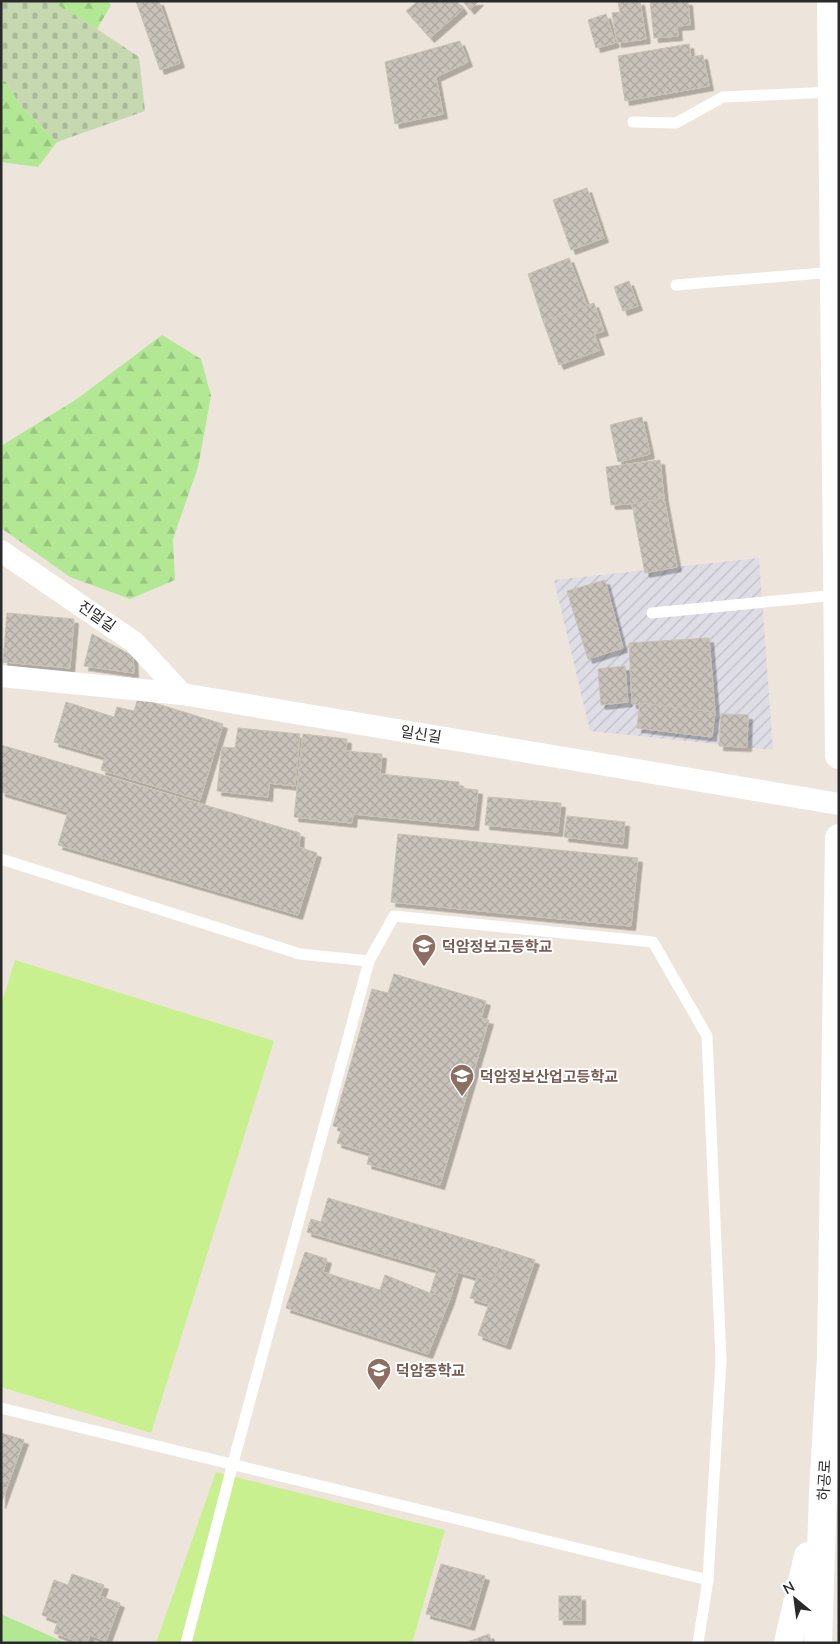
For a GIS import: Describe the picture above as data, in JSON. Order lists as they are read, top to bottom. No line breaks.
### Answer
{"streets":{"main road":["하공로"],"street":["진멀길","일신길"]},"crossings":[["진멀길","일신길"]],"places":{"school or university":["덕암정보고등학교","덕암정보산업고등학교","덕암중학교"]},"north":"top left"}
